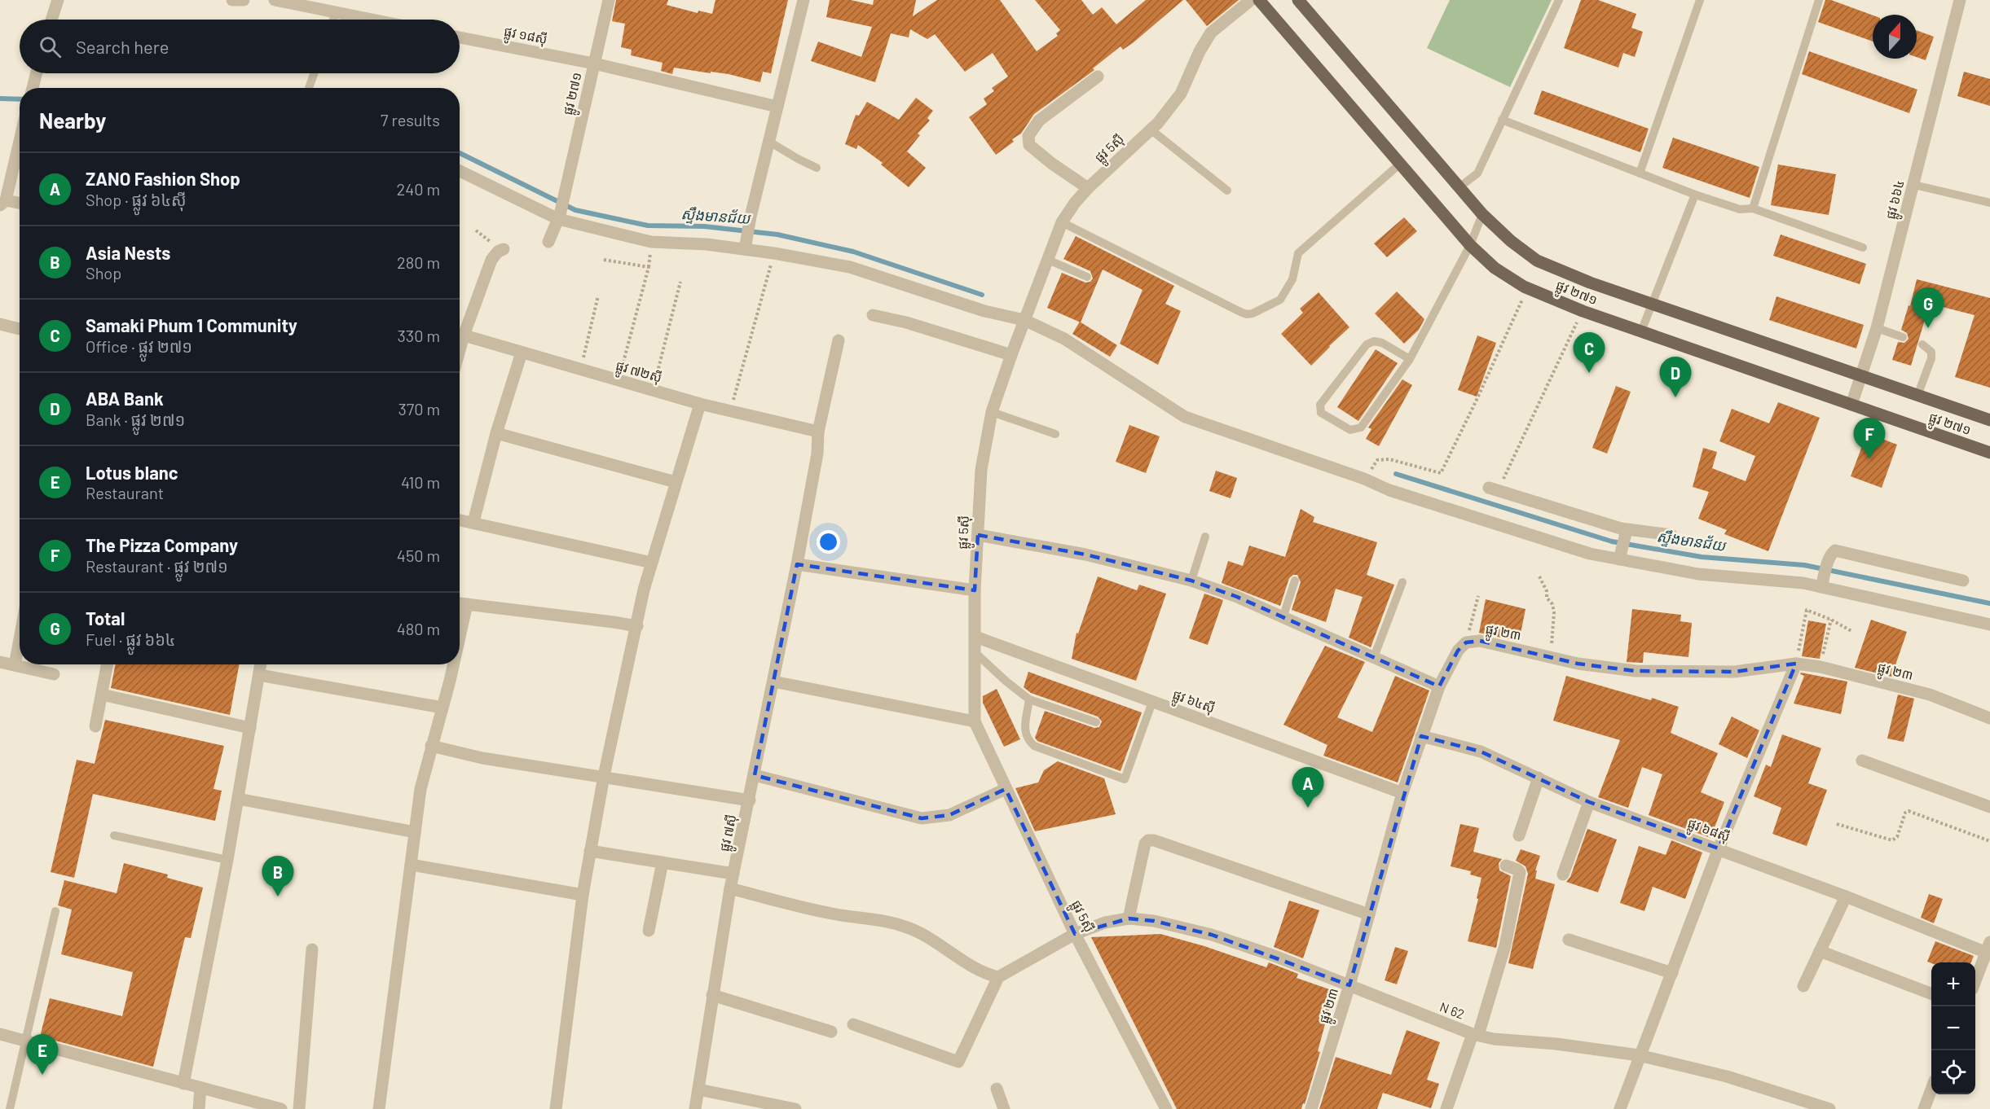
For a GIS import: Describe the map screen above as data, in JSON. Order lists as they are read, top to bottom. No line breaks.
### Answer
{"streets":{"main road":["ផ្លូវ ២៧១"],"street":["ផ្លូវ ១៨ស៊ី","ផ្លូវ 5ស៊ី","ផ្លូវ ៦៦៤","ផ្លូវ ៧២ស៊ី","ផ្លូវ ២៣","ផ្លូវ ៦៤ស៊ី","ផ្លូវ ៦៨ស៊ី","ផ្លូវ ៧ស៊ី","N 62"]},"crossings":[["ផ្លូវ ១៨ស៊ី","ផ្លូវ ២៧១"],["ផ្លូវ ២៧១","ផ្លូវ ៦៦៤"],["ផ្លូវ 5ស៊ី","ផ្លូវ ៦៤ស៊ី"],["ផ្លូវ 5ស៊ី","N 62"],["ផ្លូវ ៧២ស៊ី","ផ្លូវ ៧ស៊ី"],["ផ្លូវ ២៣","ផ្លូវ ៦៤ស៊ី"],["ផ្លូវ ២៣","ផ្លូវ ៦៨ស៊ី"],["ផ្លូវ ២៣","N 62"]],"water":["ស្ទឹងមានជ័យ"],"north":"top","page":{"search":"Search here","heading":["Nearby","7 results"],"list":[{"mark":"A","name":"ZANO Fashion Shop","note":"Shop · ផ្លូវ ៦៤ស៊ី","value":"240 m"},{"mark":"B","name":"Asia Nests","note":"Shop","value":"280 m"},{"mark":"C","name":"Samaki Phum 1 Community","note":"Office · ផ្លូវ ២៧១","value":"330 m"},{"mark":"D","name":"ABA Bank","note":"Bank · ផ្លូវ ២៧១","value":"370 m"},{"mark":"E","name":"Lotus blanc","note":"Restaurant","value":"410 m"},{"mark":"F","name":"The Pizza Company","note":"Restaurant · ផ្លូវ ២៧១","value":"450 m"},{"mark":"G","name":"Total","note":"Fuel · ផ្លូវ ៦៦៤","value":"480 m"}],"pins":["G","C","D","F","A","B","E"],"map_buttons":["+","−"]}}
